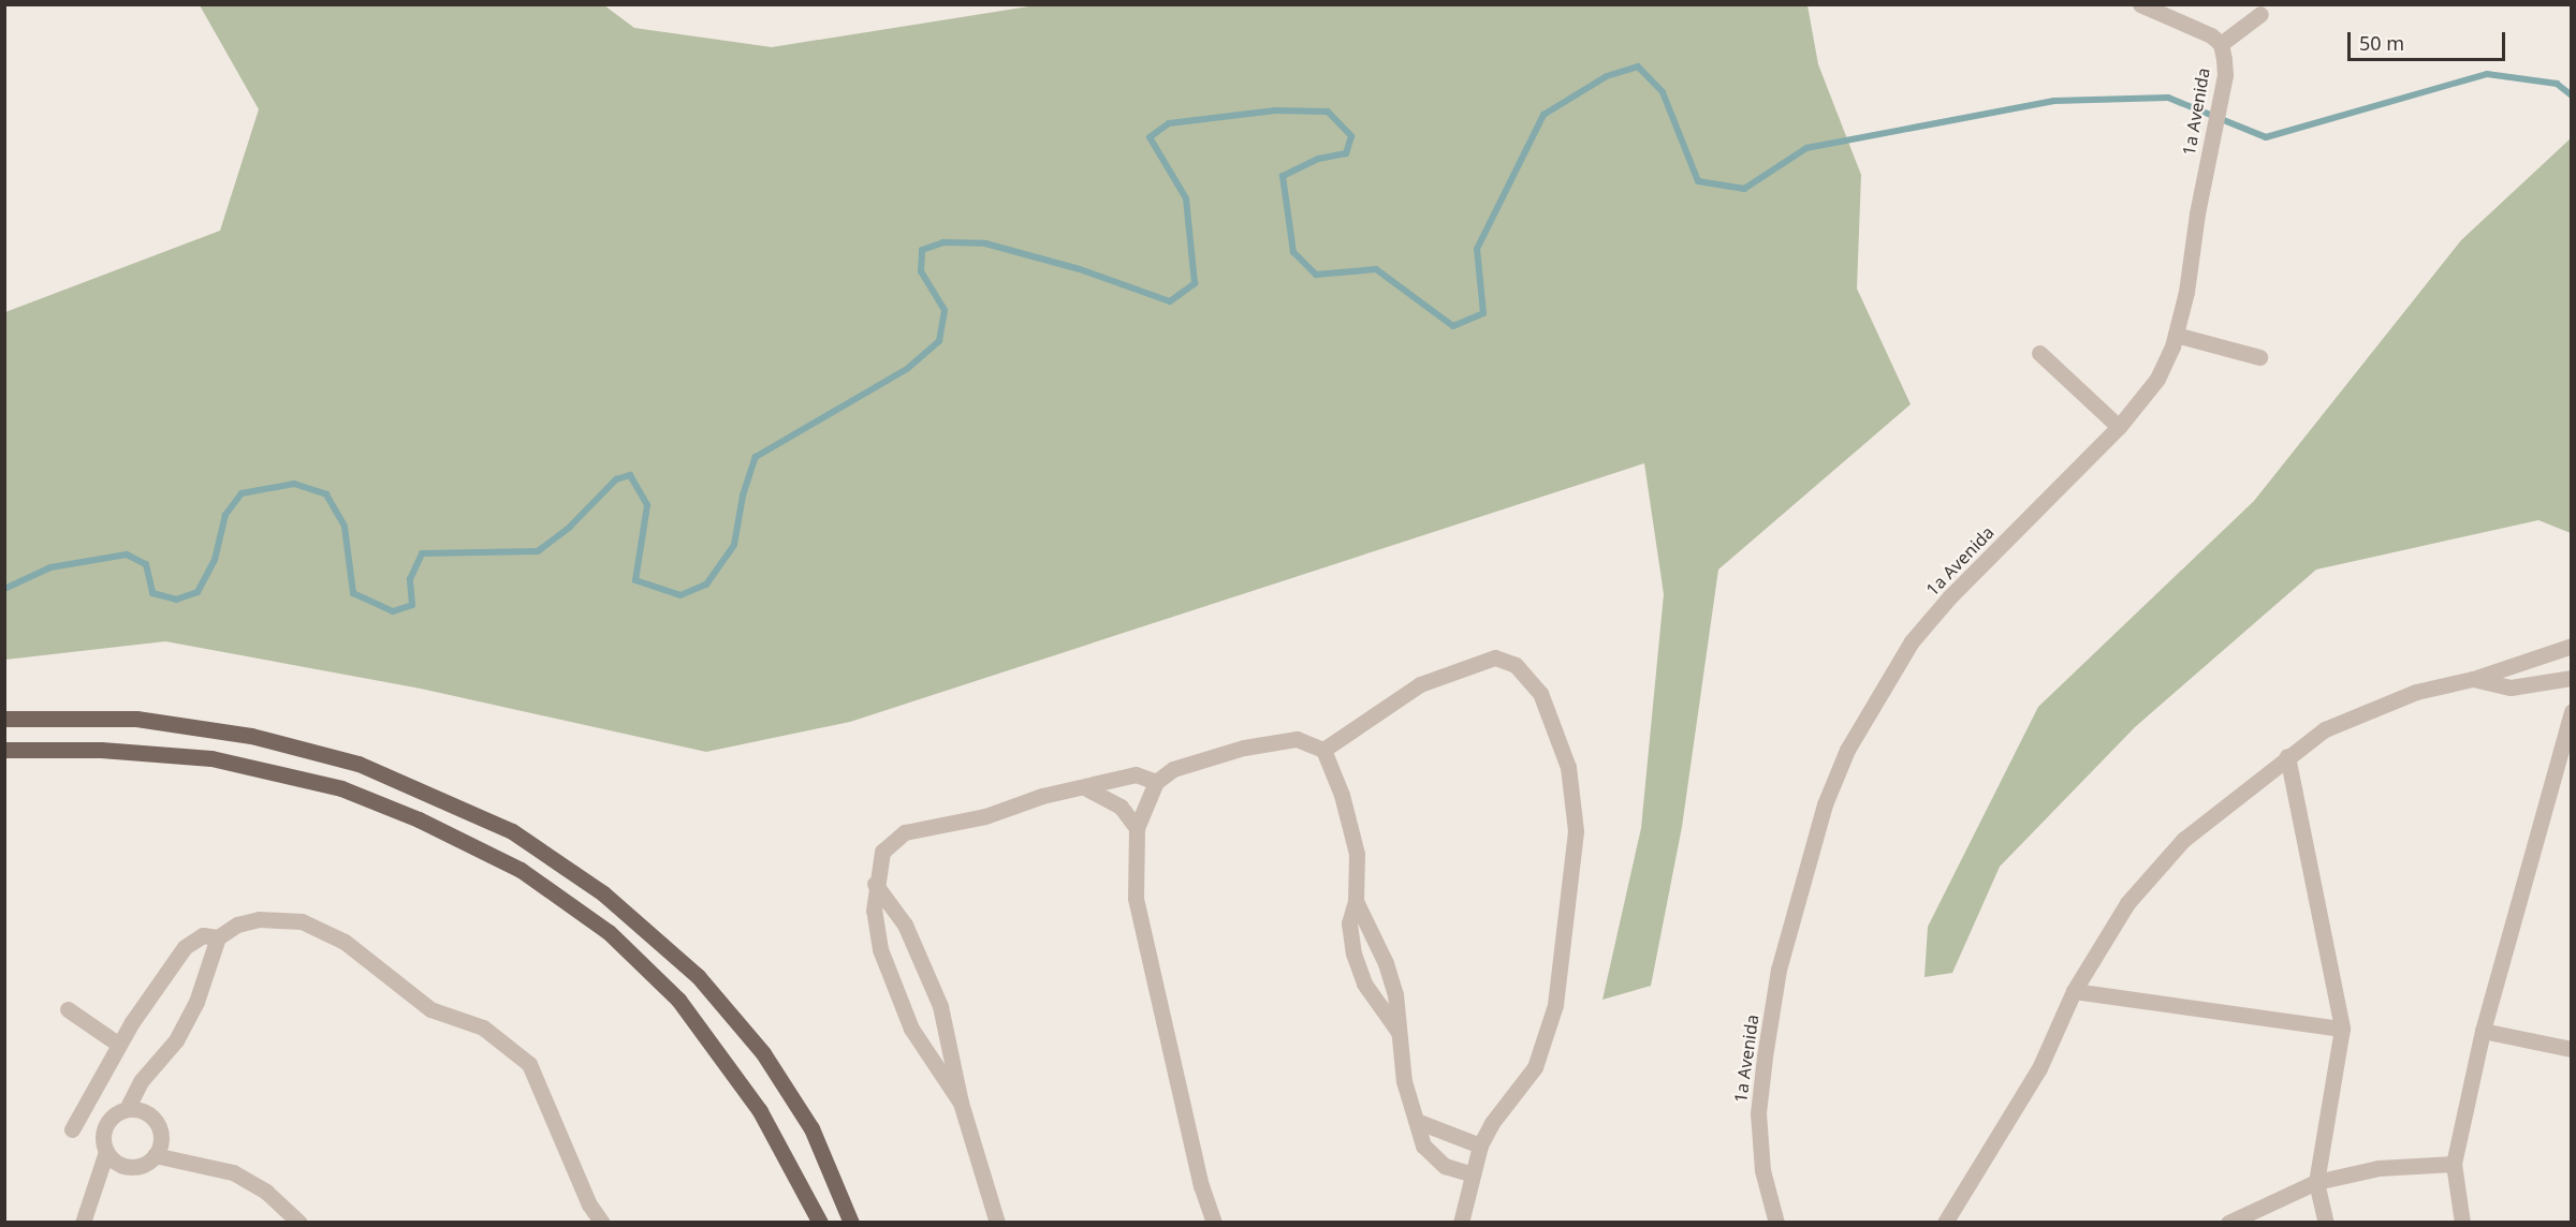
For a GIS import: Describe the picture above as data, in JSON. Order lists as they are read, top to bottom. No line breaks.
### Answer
{"streets":{"street":["1a Avenida"]},"scale_bar":"50 m"}
